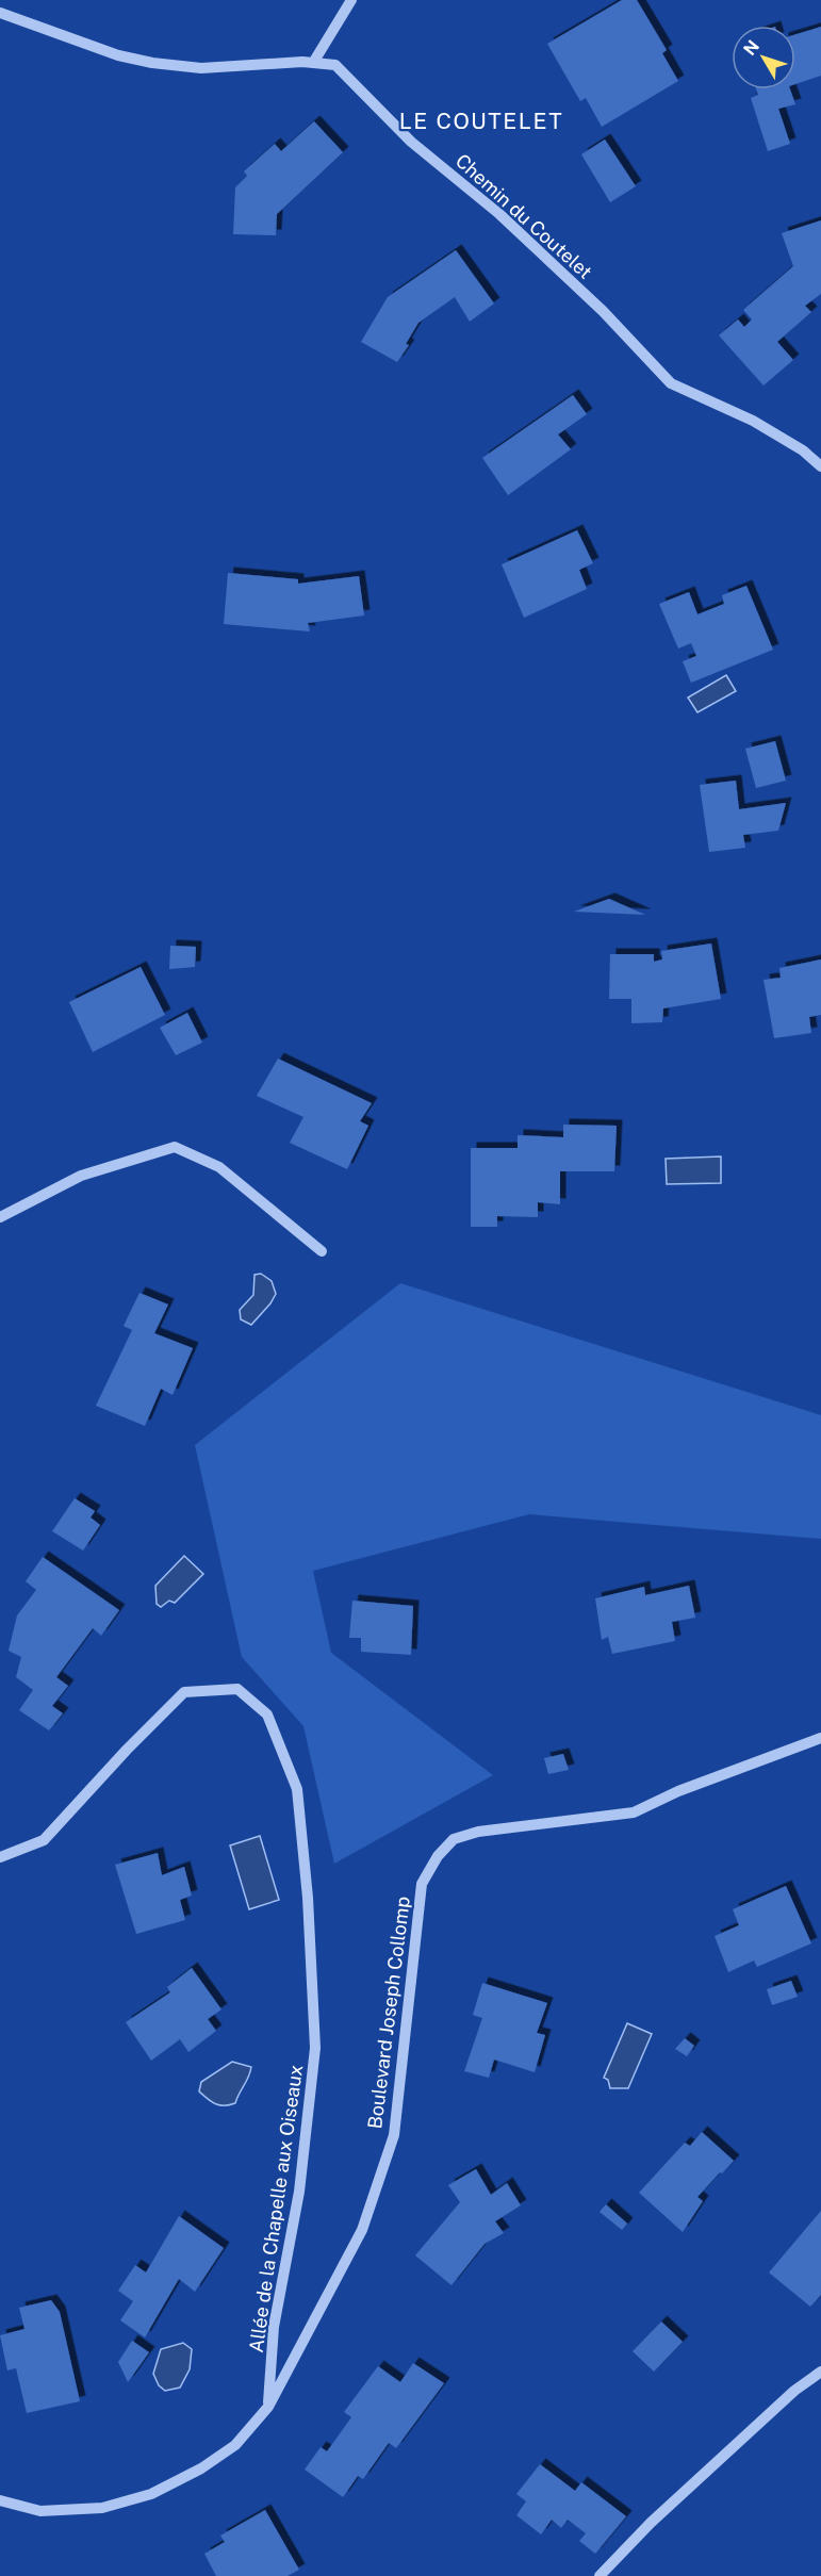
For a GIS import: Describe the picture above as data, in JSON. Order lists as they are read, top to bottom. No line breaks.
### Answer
{"streets":{"street":["Chemin du Coutelet","Boulevard Joseph Collomp","Allée de la Chapelle aux Oiseaux"]},"crossings":[["Boulevard Joseph Collomp","Allée de la Chapelle aux Oiseaux"]],"districts":["LE COUTELET"],"north":"top left"}
